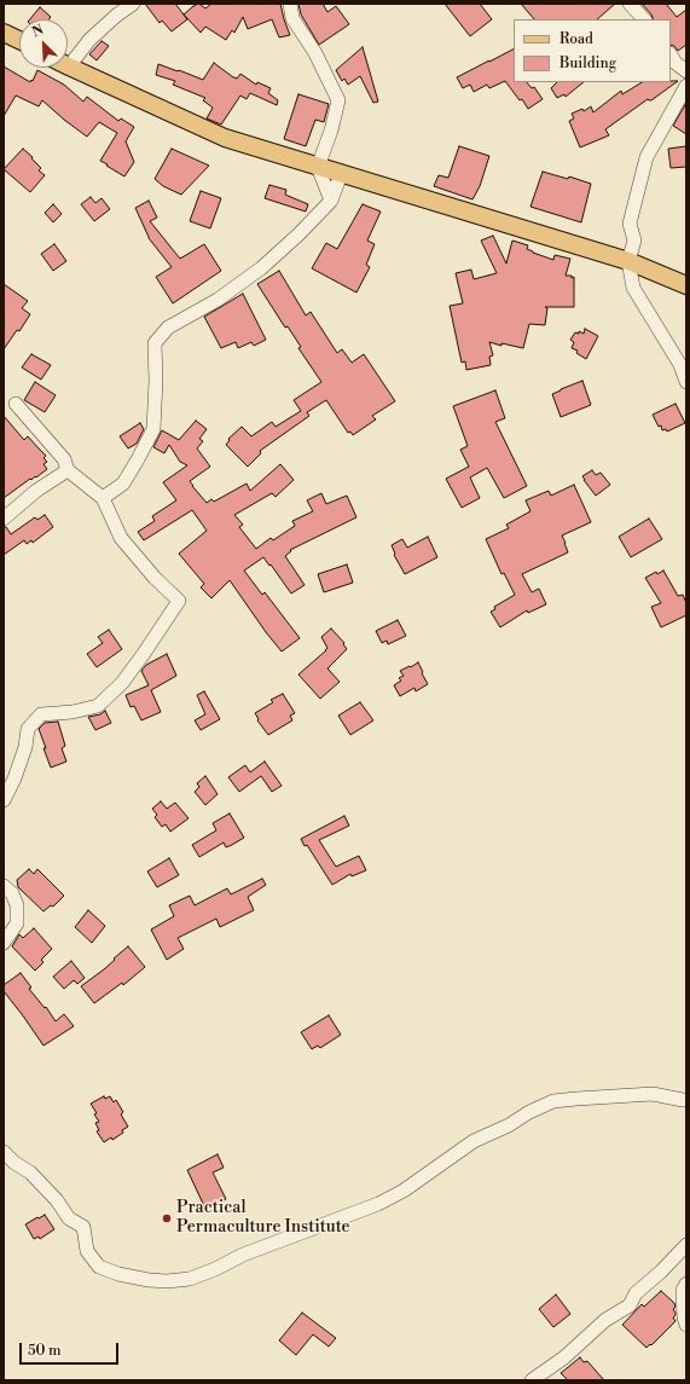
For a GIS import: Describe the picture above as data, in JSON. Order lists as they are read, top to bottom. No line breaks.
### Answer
{"places":["Practical Permaculture Institute"],"legend":["Road","Building"],"scale_bar":"50 m","north":"top left"}
